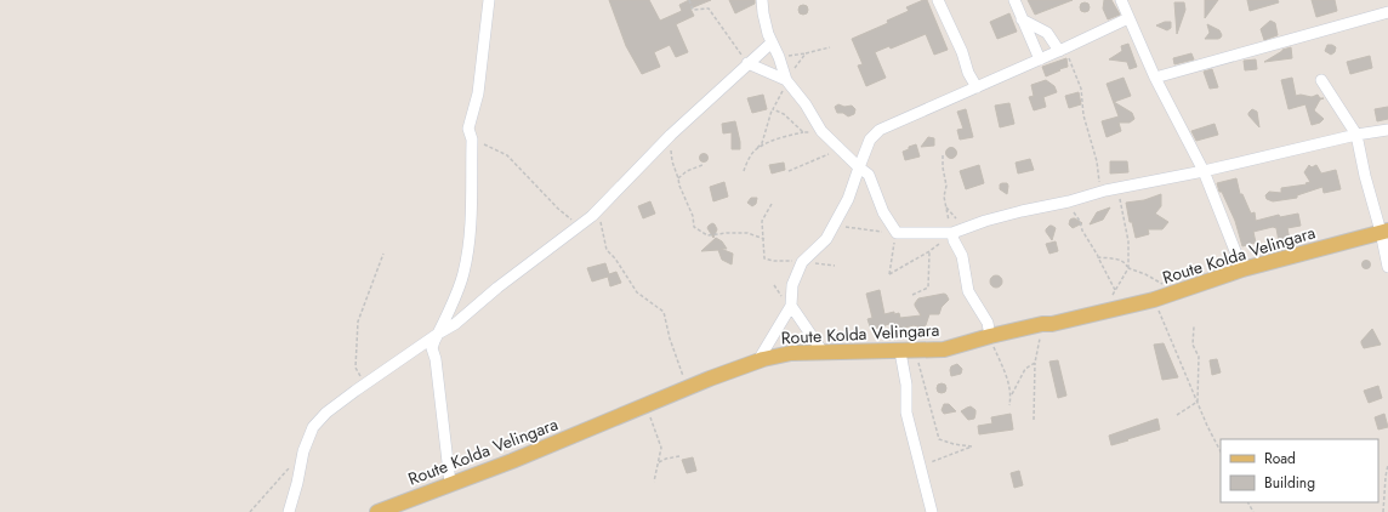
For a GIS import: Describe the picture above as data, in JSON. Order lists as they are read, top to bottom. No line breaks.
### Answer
{"streets":{"main road":["Route Kolda Velingara"]},"legend":["Road","Building"]}
